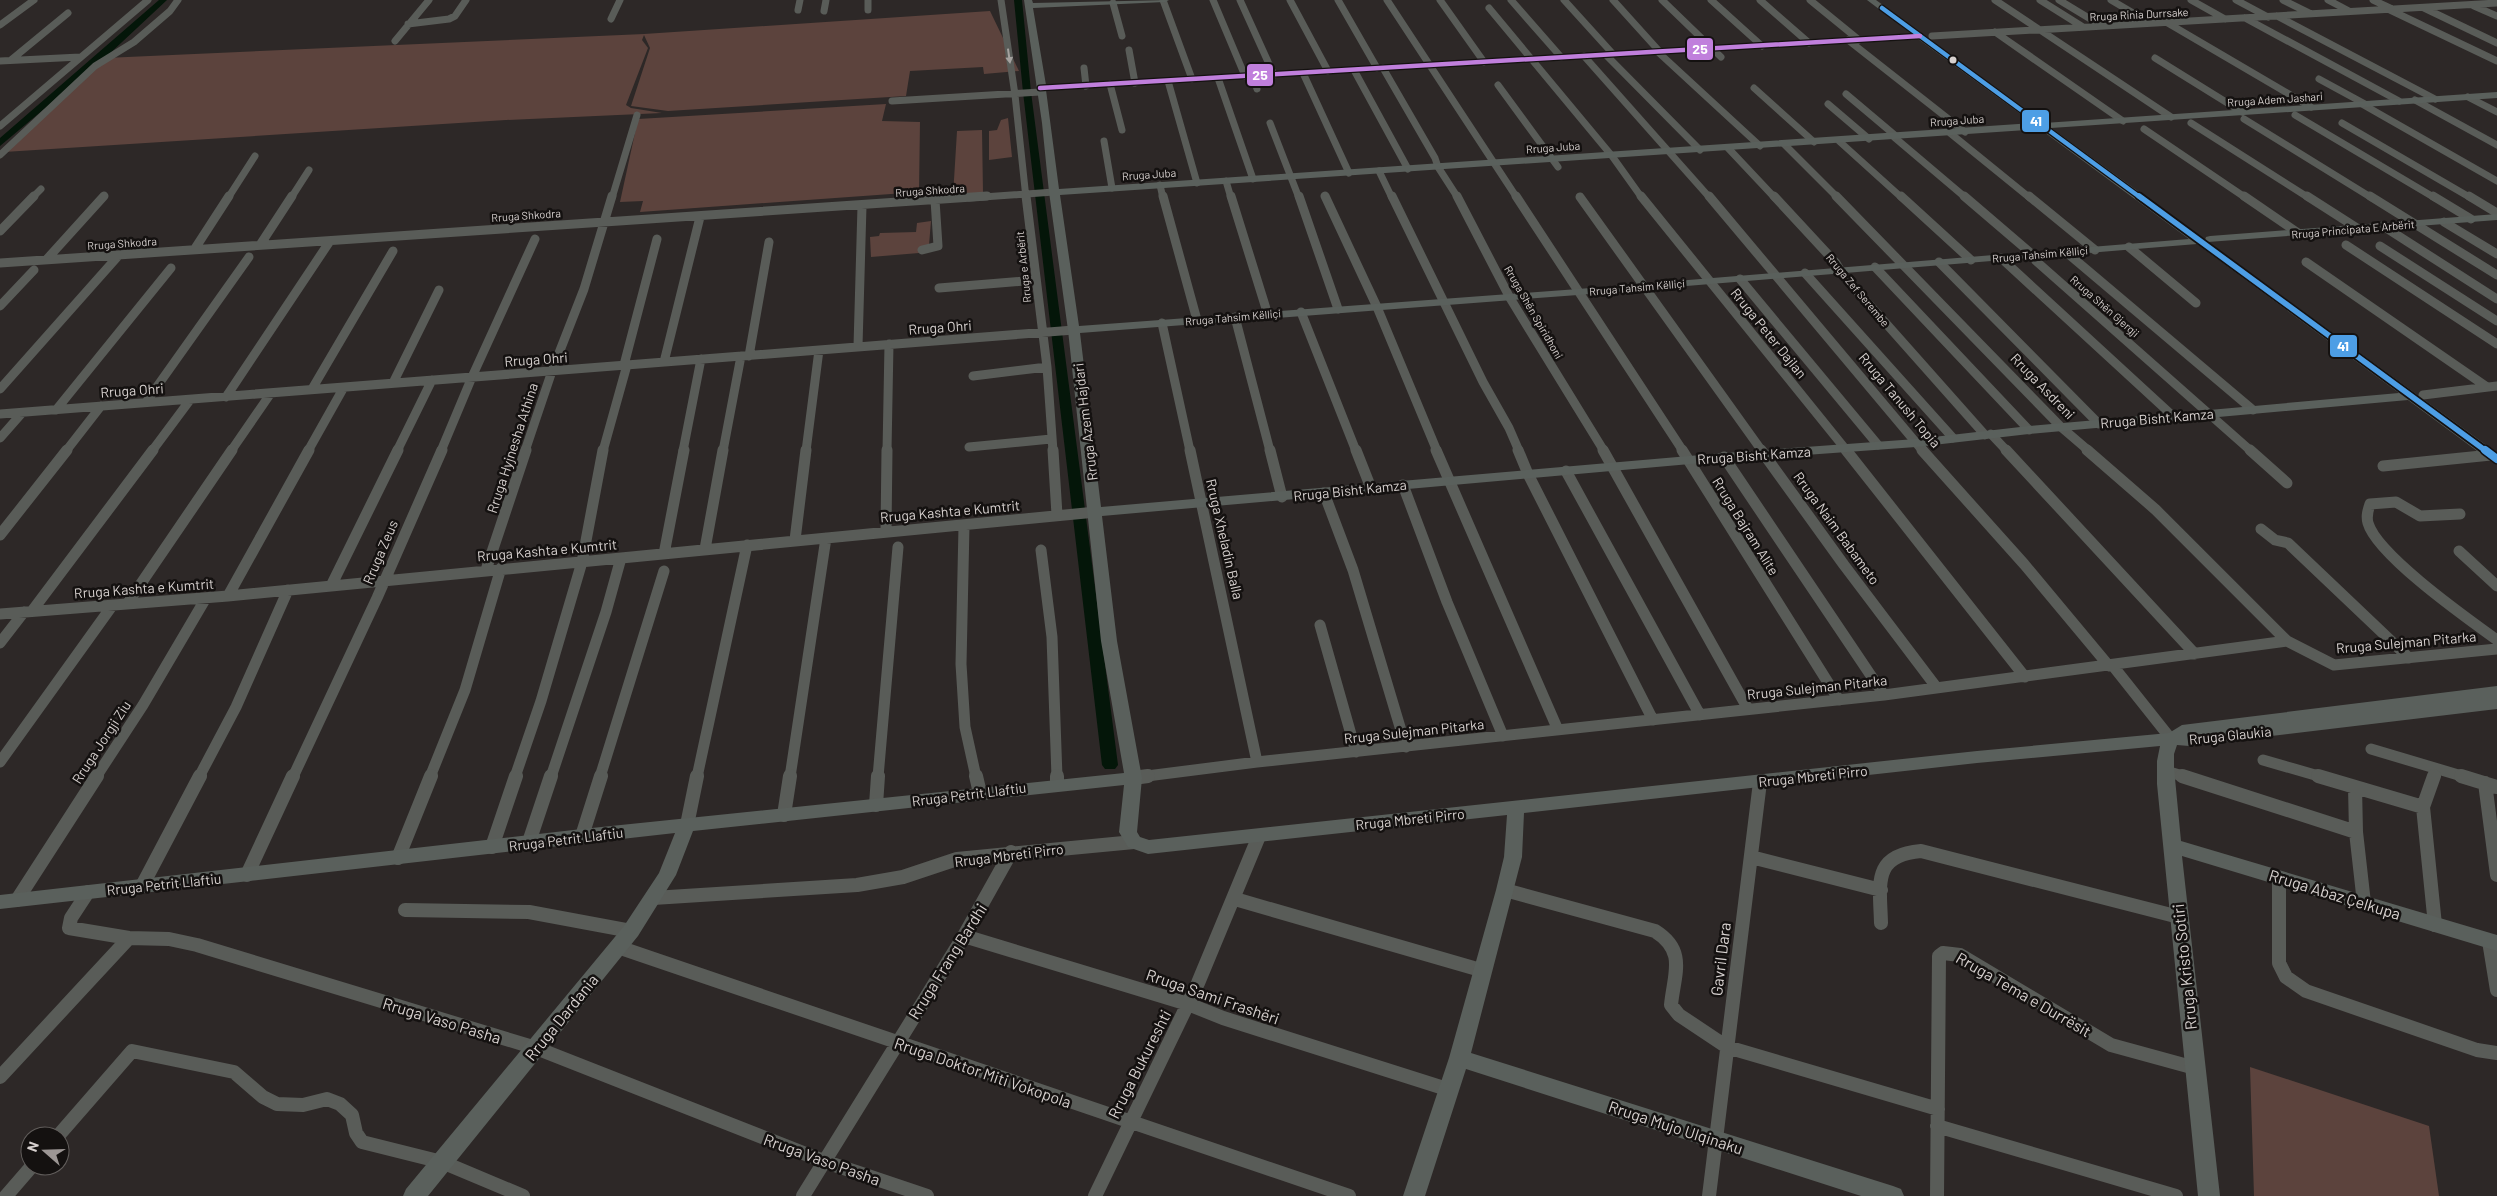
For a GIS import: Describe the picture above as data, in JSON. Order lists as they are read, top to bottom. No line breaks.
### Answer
{"streets":{"street":["Rruga Rinia Durrsake","Rruga Adem Jashari","Rruga Juba","Rruga Shkodra","Rruga Principata E Arbërit","Rruga Tahsim Këlliçi","Rruga e Arbërit","Rruga Zef Serembe","Rruga Shën Gjergji","Rruga Shën Spiridhoni","Rruga Ohri","Rruga Peter Dajlan","Rruga Asdreni","Rruga Tanush Topia","Rruga Bisht Kamza","Rruga Azem Hajdari","Rruga Hyjnesha Athina","Rruga Kashta e Kumtrit","Rruga Bajram Alite","Rruga Naim Babameto","Rruga Xheladin Balla","Rruga Zeus","Rruga Sulejman Pitarka","Rruga Glaukia","Rruga Jorgji Ziu","Rruga Mbreti Pirro","Rruga Petrit Llaftiu","Rruga Abaz Çelkupa","Gavril Dara","Rruga Frang Bardhi","Rruga Kristo Sotiri","Rruga Tema e Durrësit","Rruga Sami Frashëri","Rruga Dardania","Rruga Vaso Pasha","Rruga Bukureshti","Rruga Doktor Miti Vokopola","Rruga Mujo Ulqinaku"]},"crossings":[["Rruga Adem Jashari","Rruga Juba"],["Rruga Juba","Rruga Shkodra"],["Rruga Juba","Rruga Zef Serembe"],["Rruga Juba","Rruga Shën Gjergji"],["Rruga Juba","Rruga Shën Spiridhoni"],["Rruga Juba","Rruga Peter Dajlan"],["Rruga Juba","Rruga Asdreni"],["Rruga Juba","Rruga Tanush Topia"],["Rruga Juba","Rruga Azem Hajdari"],["Rruga Juba","Rruga Bajram Alite"],["Rruga Shkodra","Rruga e Arbërit"],["Rruga Shkodra","Rruga Azem Hajdari"],["Rruga Shkodra","Rruga Hyjnesha Athina"],["Rruga Principata E Arbërit","Rruga Tahsim Këlliçi"],["Rruga Tahsim Këlliçi","Rruga Zef Serembe"],["Rruga Tahsim Këlliçi","Rruga Shën Gjergji"],["Rruga Tahsim Këlliçi","Rruga Shën Spiridhoni"],["Rruga Tahsim Këlliçi","Rruga Ohri"],["Rruga Tahsim Këlliçi","Rruga Peter Dajlan"],["Rruga Tahsim Këlliçi","Rruga Asdreni"],["Rruga Tahsim Këlliçi","Rruga Tanush Topia"],["Rruga Tahsim Këlliçi","Rruga Azem Hajdari"],["Rruga Tahsim Këlliçi","Rruga Bajram Alite"],["Rruga Tahsim Këlliçi","Rruga Naim Babameto"],["Rruga Tahsim Këlliçi","Rruga Xheladin Balla"],["Rruga e Arbërit","Rruga Ohri"],["Rruga e Arbërit","Rruga Kashta e Kumtrit"],["Rruga Zef Serembe","Rruga Bisht Kamza"],["Rruga Zef Serembe","Rruga Sulejman Pitarka"],["Rruga Shën Gjergji","Rruga Bisht Kamza"],["Rruga Shën Spiridhoni","Rruga Bisht Kamza"],["Rruga Shën Spiridhoni","Rruga Sulejman Pitarka"],["Rruga Ohri","Rruga Azem Hajdari"],["Rruga Ohri","Rruga Hyjnesha Athina"],["Rruga Ohri","Rruga Zeus"],["Rruga Peter Dajlan","Rruga Bisht Kamza"],["Rruga Peter Dajlan","Rruga Sulejman Pitarka"],["Rruga Asdreni","Rruga Bisht Kamza"],["Rruga Asdreni","Rruga Sulejman Pitarka"],["Rruga Tanush Topia","Rruga Bisht Kamza"],["Rruga Tanush Topia","Rruga Sulejman Pitarka"],["Rruga Tanush Topia","Rruga Glaukia"],["Rruga Tanush Topia","Rruga Mbreti Pirro"],["Rruga Tanush Topia","Rruga Kristo Sotiri"],["Rruga Bisht Kamza","Rruga Azem Hajdari"],["Rruga Bisht Kamza","Rruga Kashta e Kumtrit"],["Rruga Bisht Kamza","Rruga Bajram Alite"],["Rruga Bisht Kamza","Rruga Naim Babameto"],["Rruga Bisht Kamza","Rruga Xheladin Balla"],["Rruga Azem Hajdari","Rruga Kashta e Kumtrit"],["Rruga Azem Hajdari","Rruga Sulejman Pitarka"],["Rruga Azem Hajdari","Rruga Mbreti Pirro"],["Rruga Azem Hajdari","Rruga Petrit Llaftiu"],["Rruga Hyjnesha Athina","Rruga Kashta e Kumtrit"],["Rruga Kashta e Kumtrit","Rruga Zeus"],["Rruga Kashta e Kumtrit","Rruga Jorgji Ziu"],["Rruga Bajram Alite","Rruga Sulejman Pitarka"],["Rruga Naim Babameto","Rruga Sulejman Pitarka"],["Rruga Xheladin Balla","Rruga Sulejman Pitarka"],["Rruga Zeus","Rruga Petrit Llaftiu"],["Rruga Sulejman Pitarka","Rruga Petrit Llaftiu"],["Rruga Glaukia","Rruga Mbreti Pirro"],["Rruga Glaukia","Rruga Kristo Sotiri"],["Rruga Jorgji Ziu","Rruga Petrit Llaftiu"],["Rruga Mbreti Pirro","Gavril Dara"],["Rruga Mbreti Pirro","Rruga Frang Bardhi"],["Rruga Mbreti Pirro","Rruga Kristo Sotiri"],["Rruga Mbreti Pirro","Rruga Dardania"],["Rruga Mbreti Pirro","Rruga Bukureshti"],["Rruga Petrit Llaftiu","Rruga Dardania"],["Rruga Petrit Llaftiu","Rruga Vaso Pasha"],["Rruga Abaz Çelkupa","Rruga Kristo Sotiri"],["Gavril Dara","Rruga Mujo Ulqinaku"],["Rruga Frang Bardhi","Rruga Sami Frashëri"],["Rruga Frang Bardhi","Rruga Vaso Pasha"],["Rruga Frang Bardhi","Rruga Doktor Miti Vokopola"],["Rruga Kristo Sotiri","Rruga Tema e Durrësit"],["Rruga Sami Frashëri","Rruga Bukureshti"],["Rruga Dardania","Rruga Vaso Pasha"],["Rruga Dardania","Rruga Doktor Miti Vokopola"],["Rruga Bukureshti","Rruga Doktor Miti Vokopola"]],"lines":["transit line 41","transit line 25"],"north":"left"}
